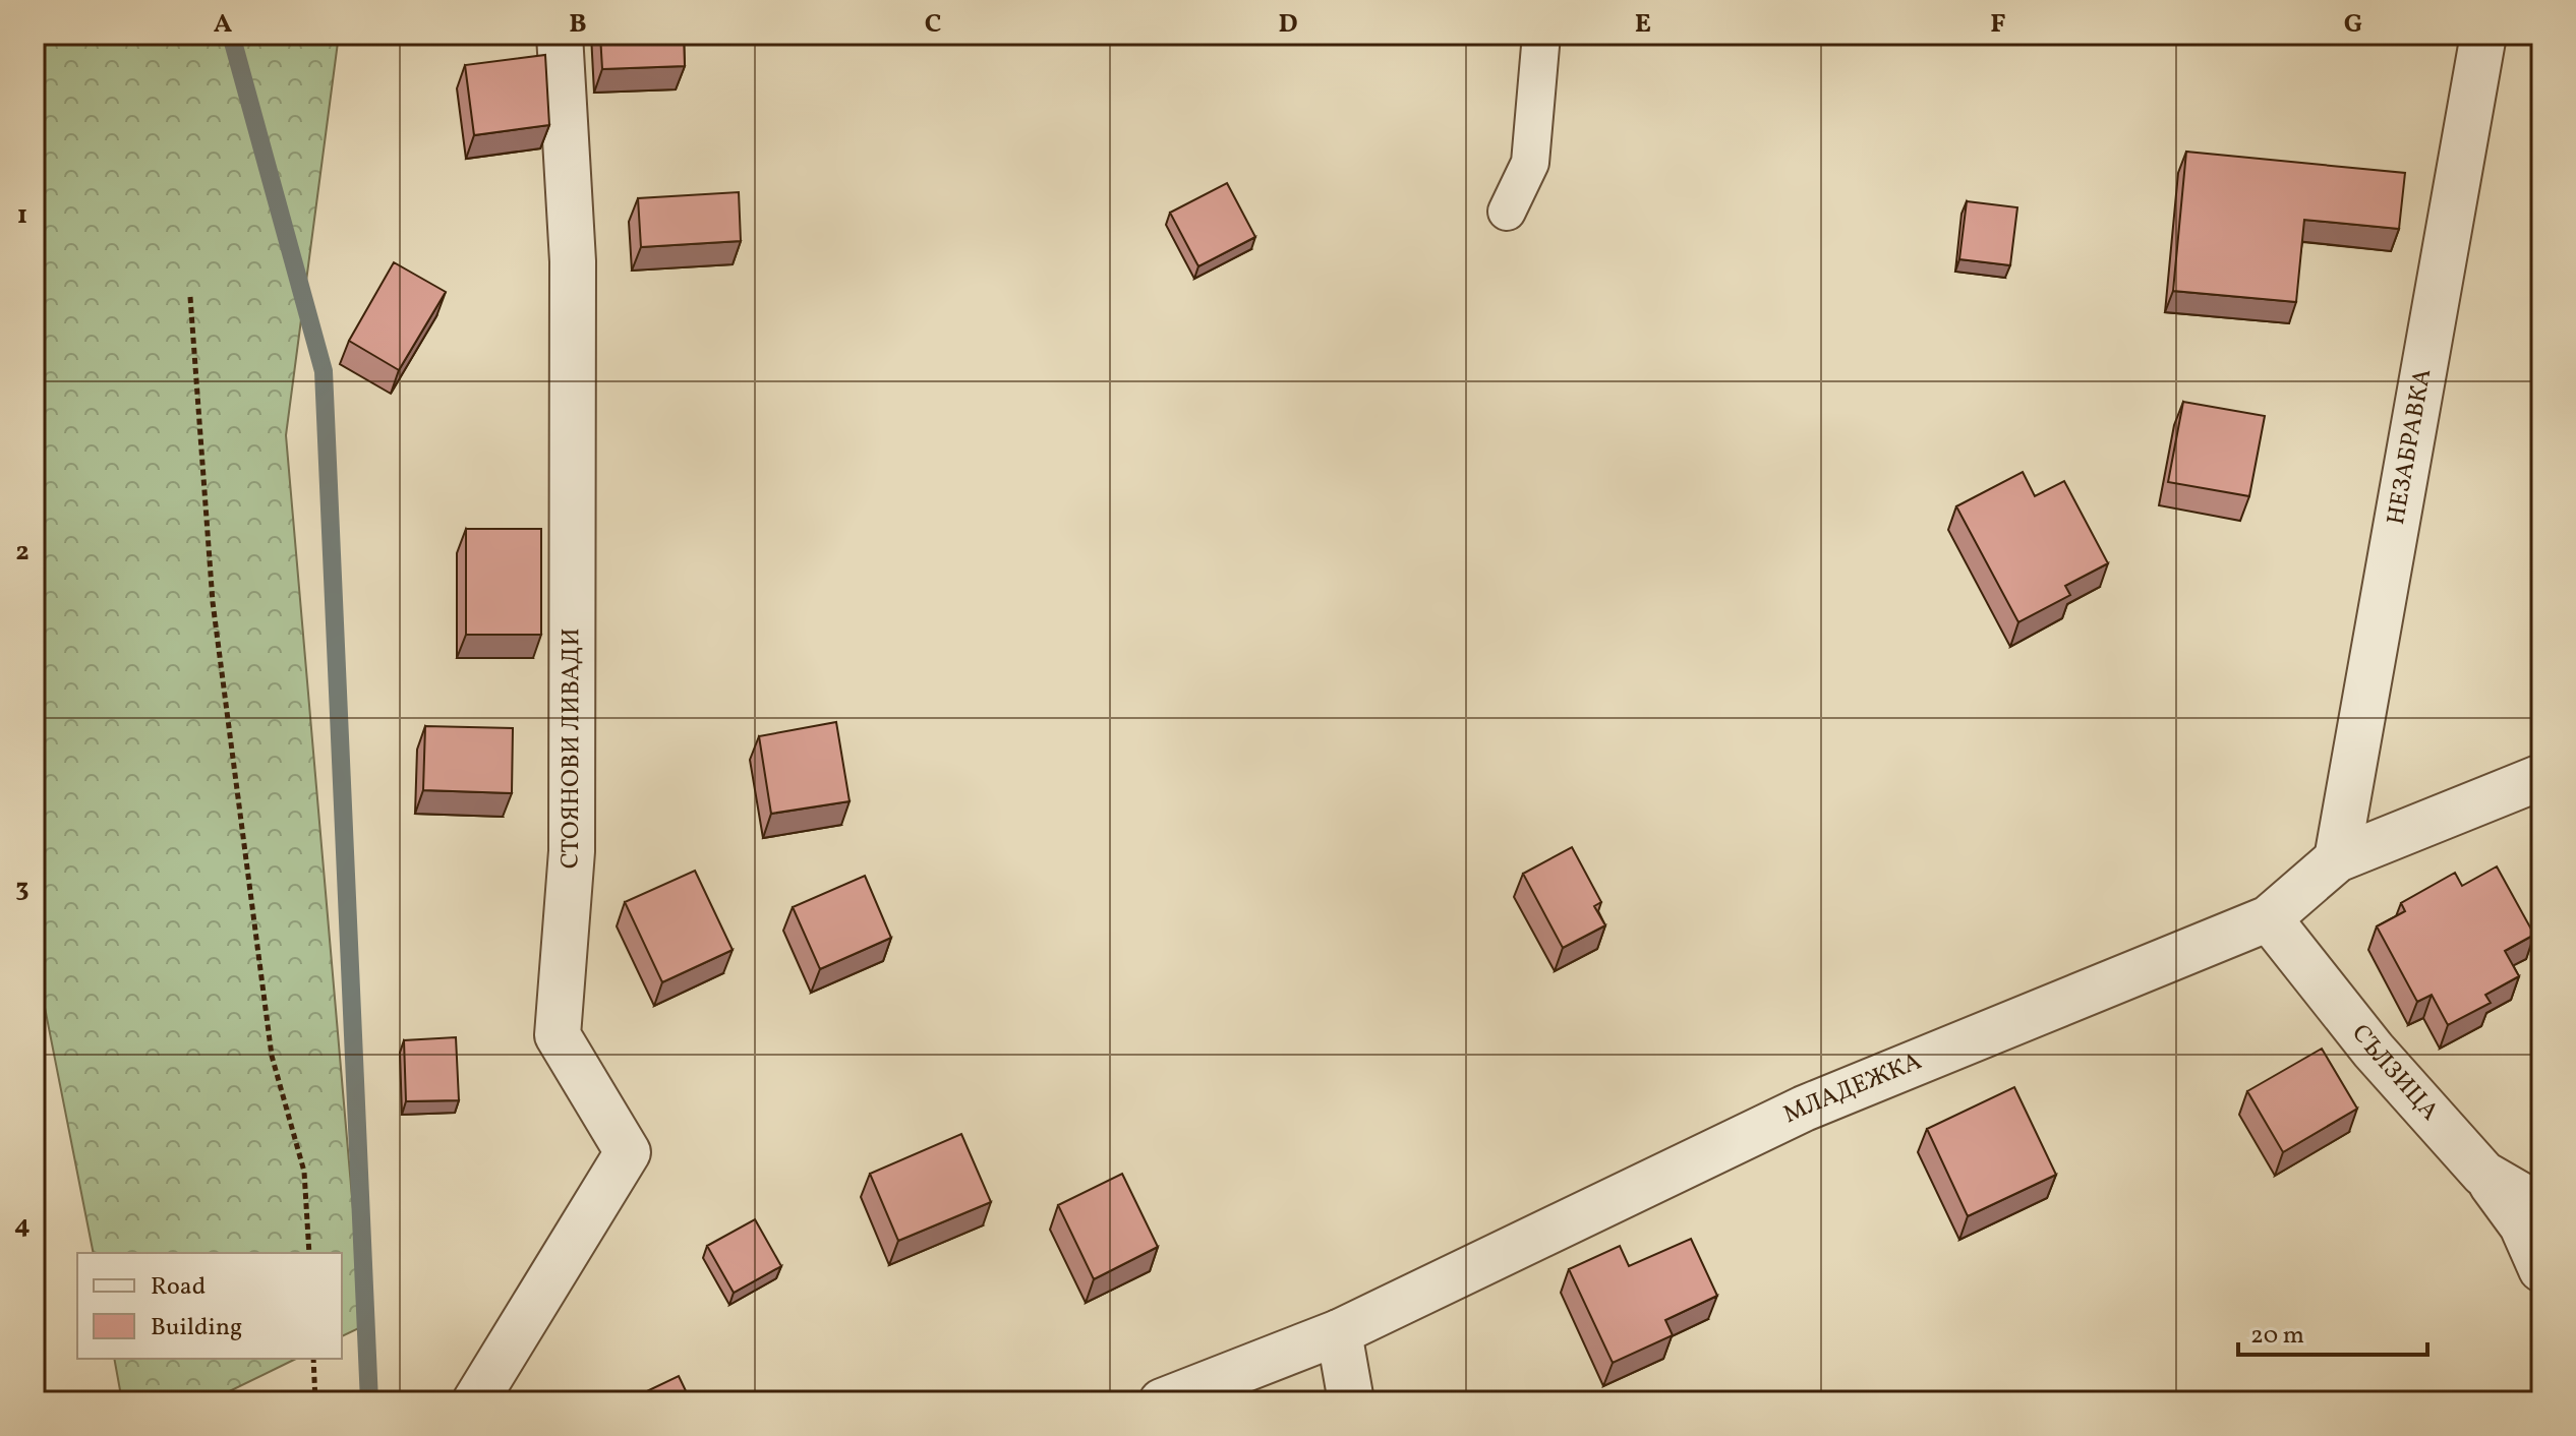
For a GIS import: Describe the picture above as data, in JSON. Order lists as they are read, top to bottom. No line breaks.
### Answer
{"streets":{"street":["НЕЗАБРАВКА","СТОЯНОВИ ЛИВАДИ","СЪЛЗИЦА","МЛАДЕЖКА"]},"crossings":[["НЕЗАБРАВКА","МЛАДЕЖКА"],["СЪЛЗИЦА","МЛАДЕЖКА"]],"legend":["Road","Building"],"scale_bar":"20 m","grid":{"columns":["A","B","C","D","E","F","G"],"rows":["1","2","3","4"]}}
